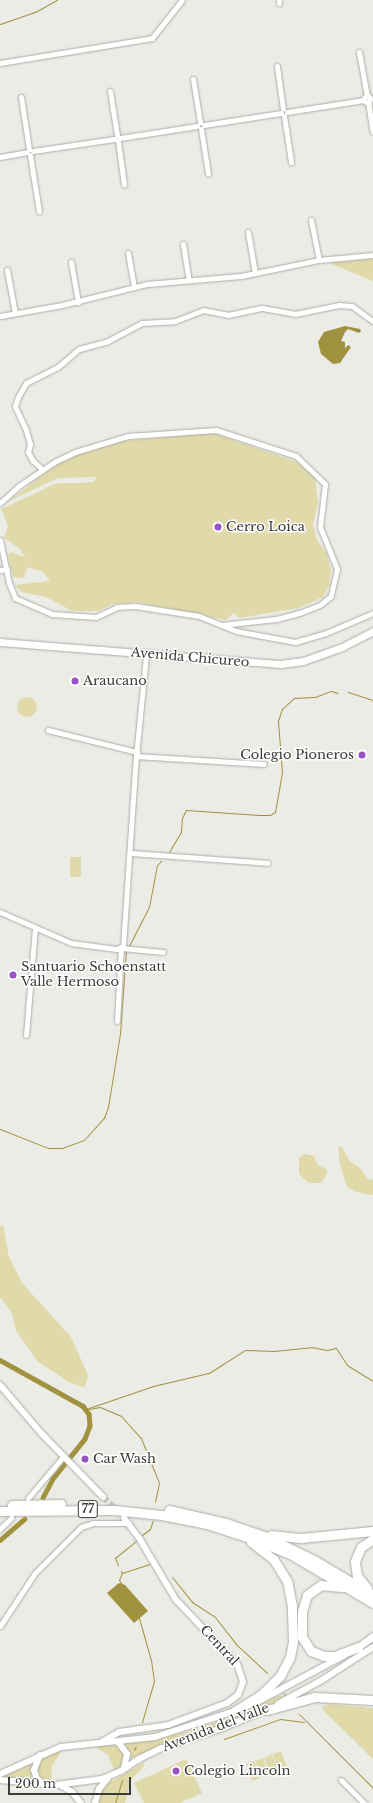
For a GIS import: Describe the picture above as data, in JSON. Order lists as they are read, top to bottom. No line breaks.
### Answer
{"streets":{"highway":["77"],"main road":["Avenida Chicureo","Avenida del Valle"],"street":["Central"]},"crossings":[["Central","Avenida del Valle"]],"places":["Cerro Loica","Araucano","Colegio Pioneros","Santuario Schoenstatt Valle Hermoso","Car Wash","Colegio Lincoln"],"scale_bar":"200 m"}
